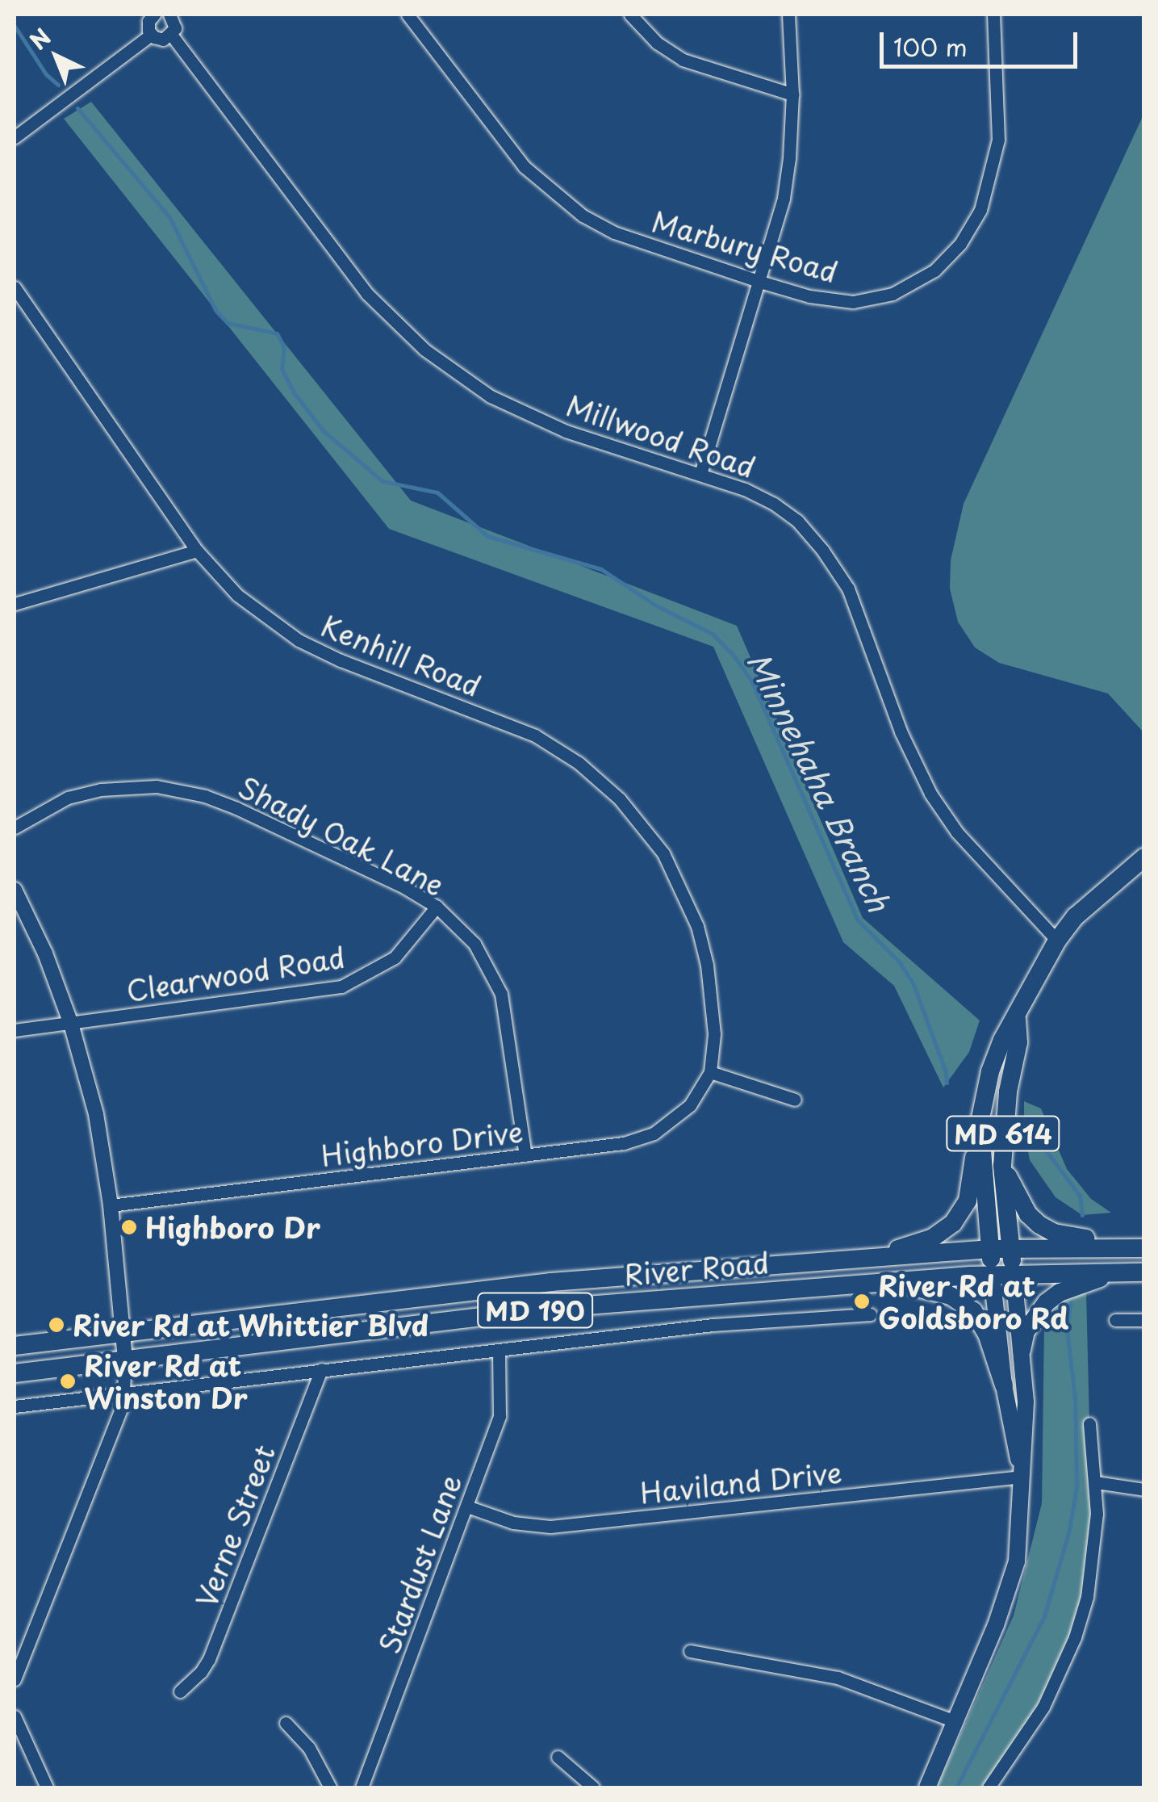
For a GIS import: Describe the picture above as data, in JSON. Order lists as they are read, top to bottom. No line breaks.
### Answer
{"streets":{"main road":["MD 614","River Road","MD 190"],"street":["Marbury Road","Millwood Road","Kenhill Road","Shady Oak Lane","Clearwood Road","Highboro Drive","Haviland Drive","Verne Street","Stardust Lane"]},"crossings":[["Millwood Road","MD 614"],["Kenhill Road","Highboro Drive"],["Shady Oak Lane","Clearwood Road"],["Shady Oak Lane","Highboro Drive"],["MD 614","River Road"],["MD 614","Haviland Drive"],["Haviland Drive","Stardust Lane"]],"water":["Minnehaha Branch"],"places":["Highboro Dr","River Rd at Goldsboro Rd","River Rd at Whittier Blvd","River Rd at Winston Dr"],"scale_bar":"100 m","north":"top left"}
